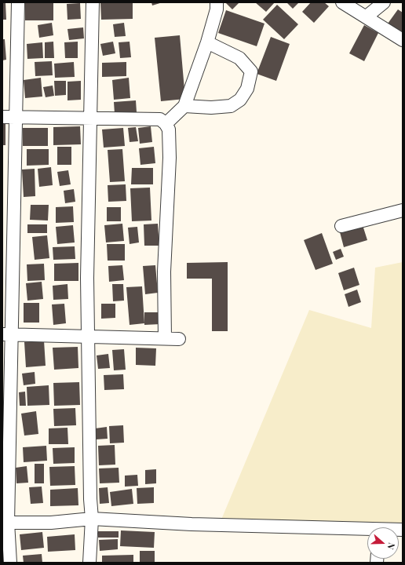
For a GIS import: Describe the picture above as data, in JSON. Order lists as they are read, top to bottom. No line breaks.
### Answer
{"north":"right"}
